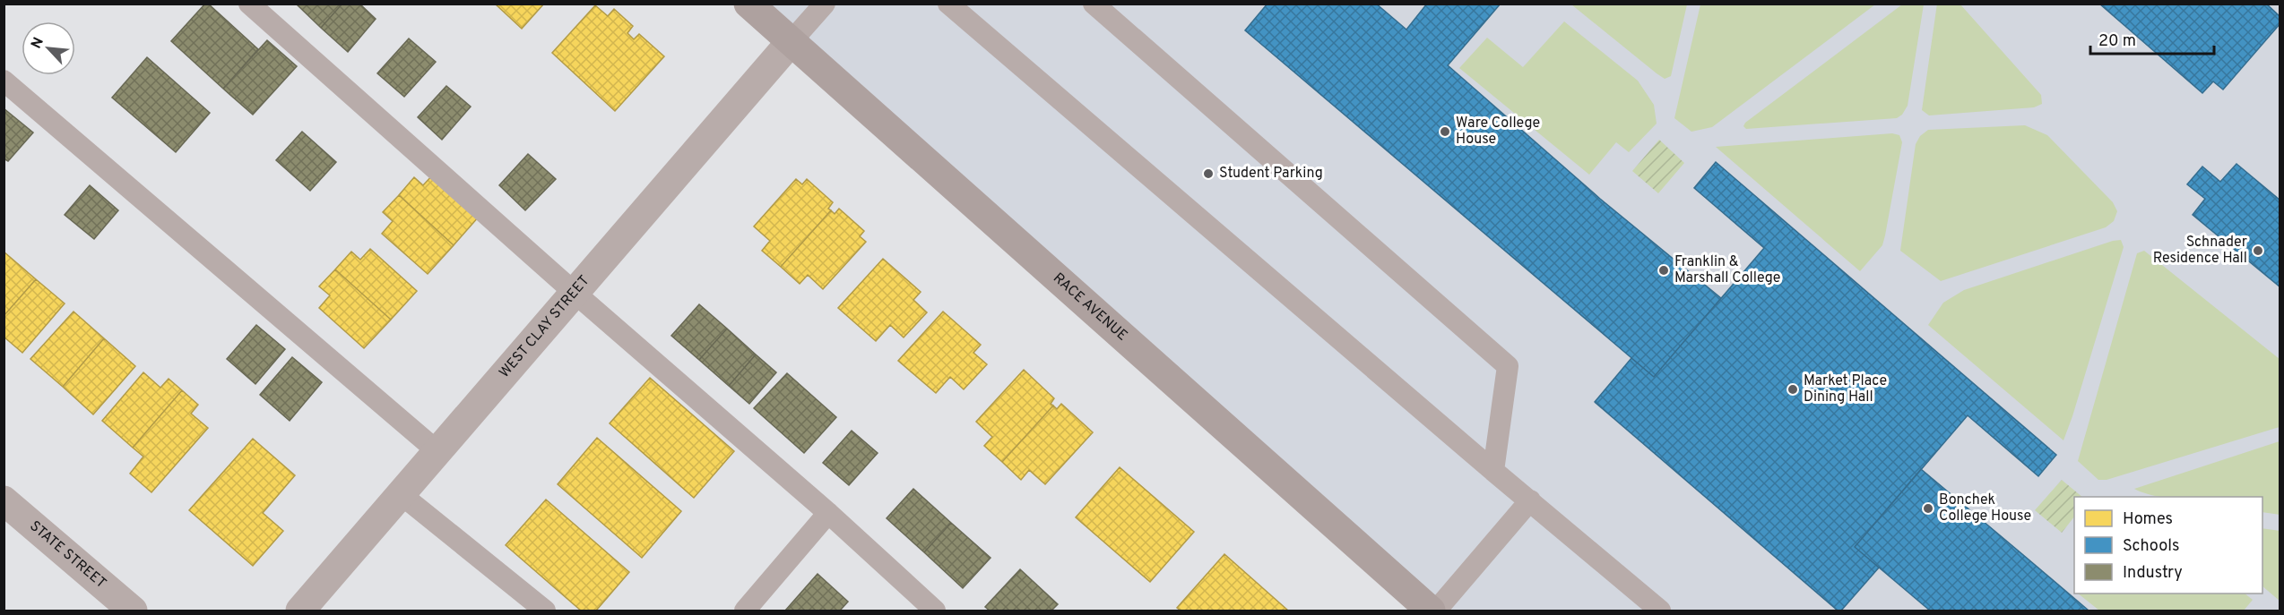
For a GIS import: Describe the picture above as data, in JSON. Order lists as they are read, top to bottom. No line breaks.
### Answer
{"streets":{"main road":["RACE AVENUE"],"street":["WEST CLAY STREET","STATE STREET"]},"crossings":[["RACE AVENUE","WEST CLAY STREET"]],"places":["Ware College House","Student Parking","Schnader Residence Hall","Franklin & Marshall College","Market Place Dining Hall","Bonchek College House"],"legend":["Homes","Schools","Industry"],"scale_bar":"20 m","north":"top left"}
